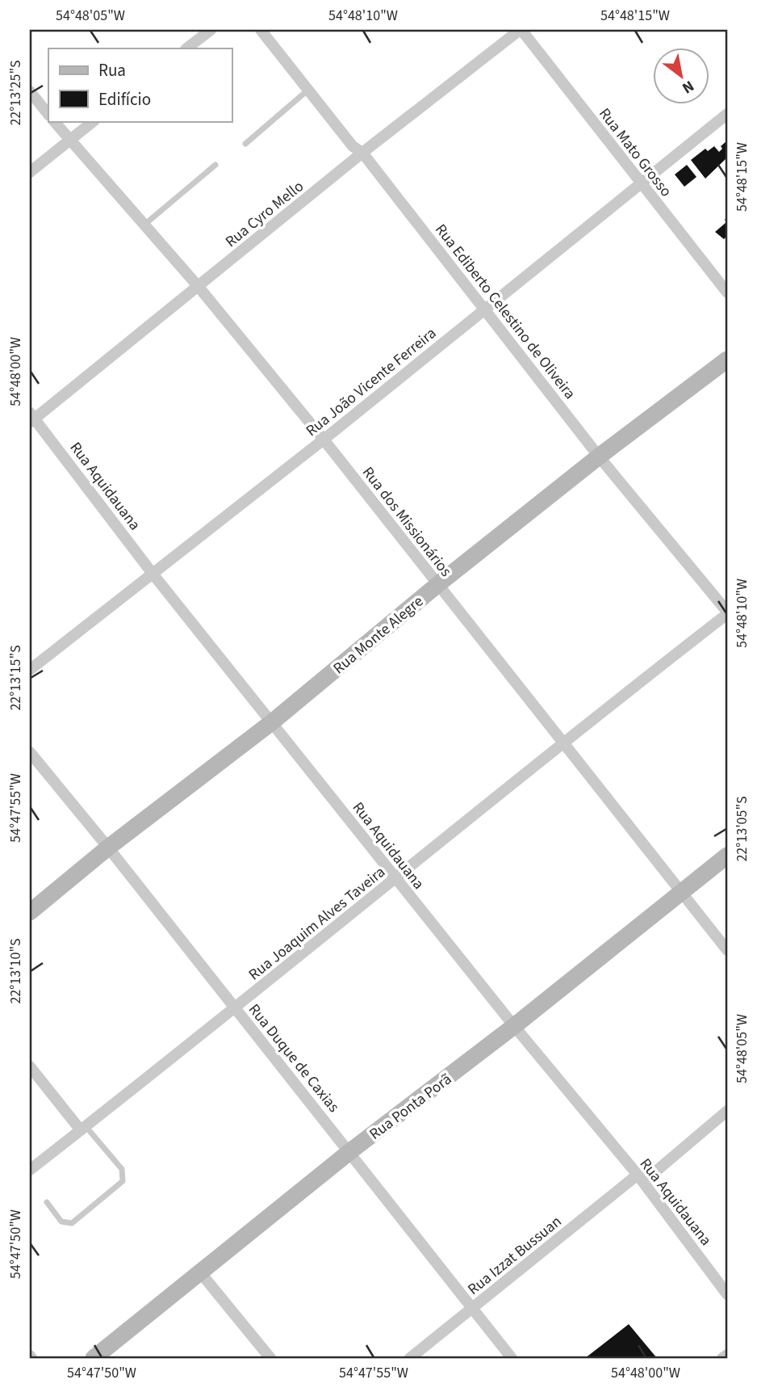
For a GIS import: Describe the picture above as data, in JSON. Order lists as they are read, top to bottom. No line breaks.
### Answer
{"streets":{"street":["Rua Mato Grosso","Rua Cyro Mello","Rua Ediberto Celestino de Oliveira","Rua João Vicente Ferreira","Rua Aquidauana","Rua dos Missionários","Rua Monte Alegre","Rua Joaquim Alves Taveira","Rua Duque de Caxias","Rua Ponta Porã","Rua Izzat Bussuan"]},"crossings":[["Rua Mato Grosso","Rua Cyro Mello"],["Rua Mato Grosso","Rua João Vicente Ferreira"],["Rua Cyro Mello","Rua Ediberto Celestino de Oliveira"],["Rua Cyro Mello","Rua Aquidauana"],["Rua Cyro Mello","Rua dos Missionários"],["Rua Ediberto Celestino de Oliveira","Rua João Vicente Ferreira"],["Rua Ediberto Celestino de Oliveira","Rua Monte Alegre"],["Rua Ediberto Celestino de Oliveira","Rua Joaquim Alves Taveira"],["Rua João Vicente Ferreira","Rua Aquidauana"],["Rua João Vicente Ferreira","Rua dos Missionários"],["Rua Aquidauana","Rua Monte Alegre"],["Rua Aquidauana","Rua Joaquim Alves Taveira"],["Rua Aquidauana","Rua Ponta Porã"],["Rua Aquidauana","Rua Izzat Bussuan"],["Rua dos Missionários","Rua Monte Alegre"],["Rua dos Missionários","Rua Joaquim Alves Taveira"],["Rua dos Missionários","Rua Ponta Porã"],["Rua Monte Alegre","Rua Duque de Caxias"],["Rua Joaquim Alves Taveira","Rua Duque de Caxias"],["Rua Duque de Caxias","Rua Ponta Porã"],["Rua Duque de Caxias","Rua Izzat Bussuan"]],"legend":["Rua","Edifício"],"north":"bottom right","coordinates":["54°48'05\"W","54°48'10\"W","54°48'15\"W","22°13'25\"S","54°48'00\"W","22°13'15\"S","54°47'55\"W","22°13'05\"S","22°13'10\"S","54°47'50\"W"]}
